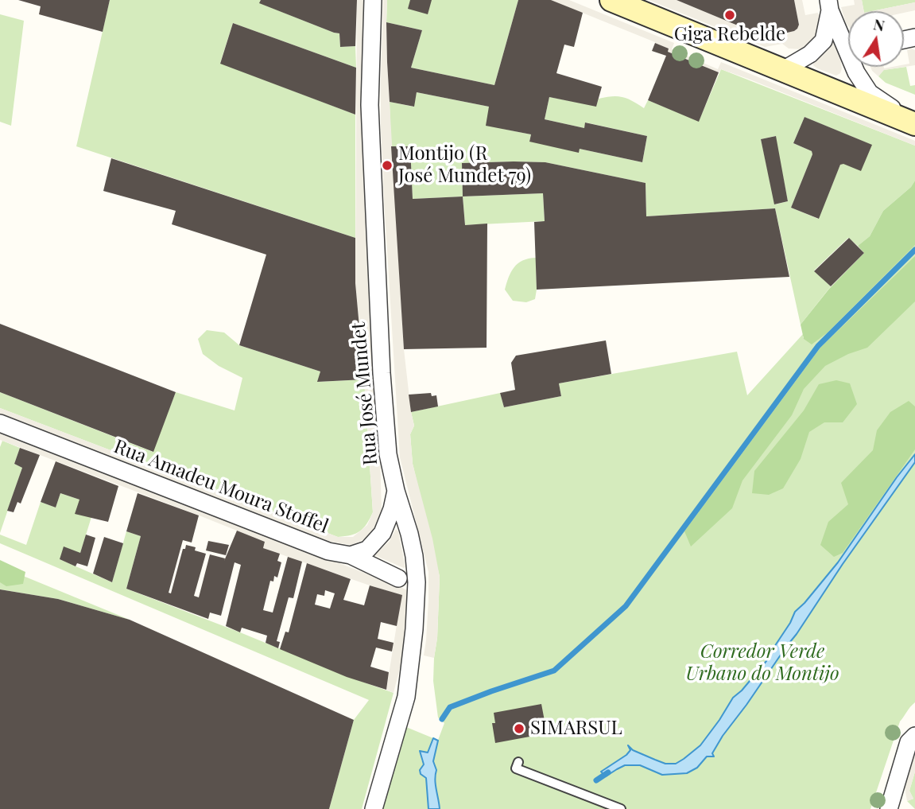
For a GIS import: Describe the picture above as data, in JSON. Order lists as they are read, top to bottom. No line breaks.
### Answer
{"streets":{"street":["Rua José Mundet","Rua Amadeu Moura Stoffel"]},"parks":["Corredor Verde Urbano do Montijo"],"places":["Giga Rebelde","Montijo (R José Mundet 79)","SIMARSUL"],"north":"top"}
